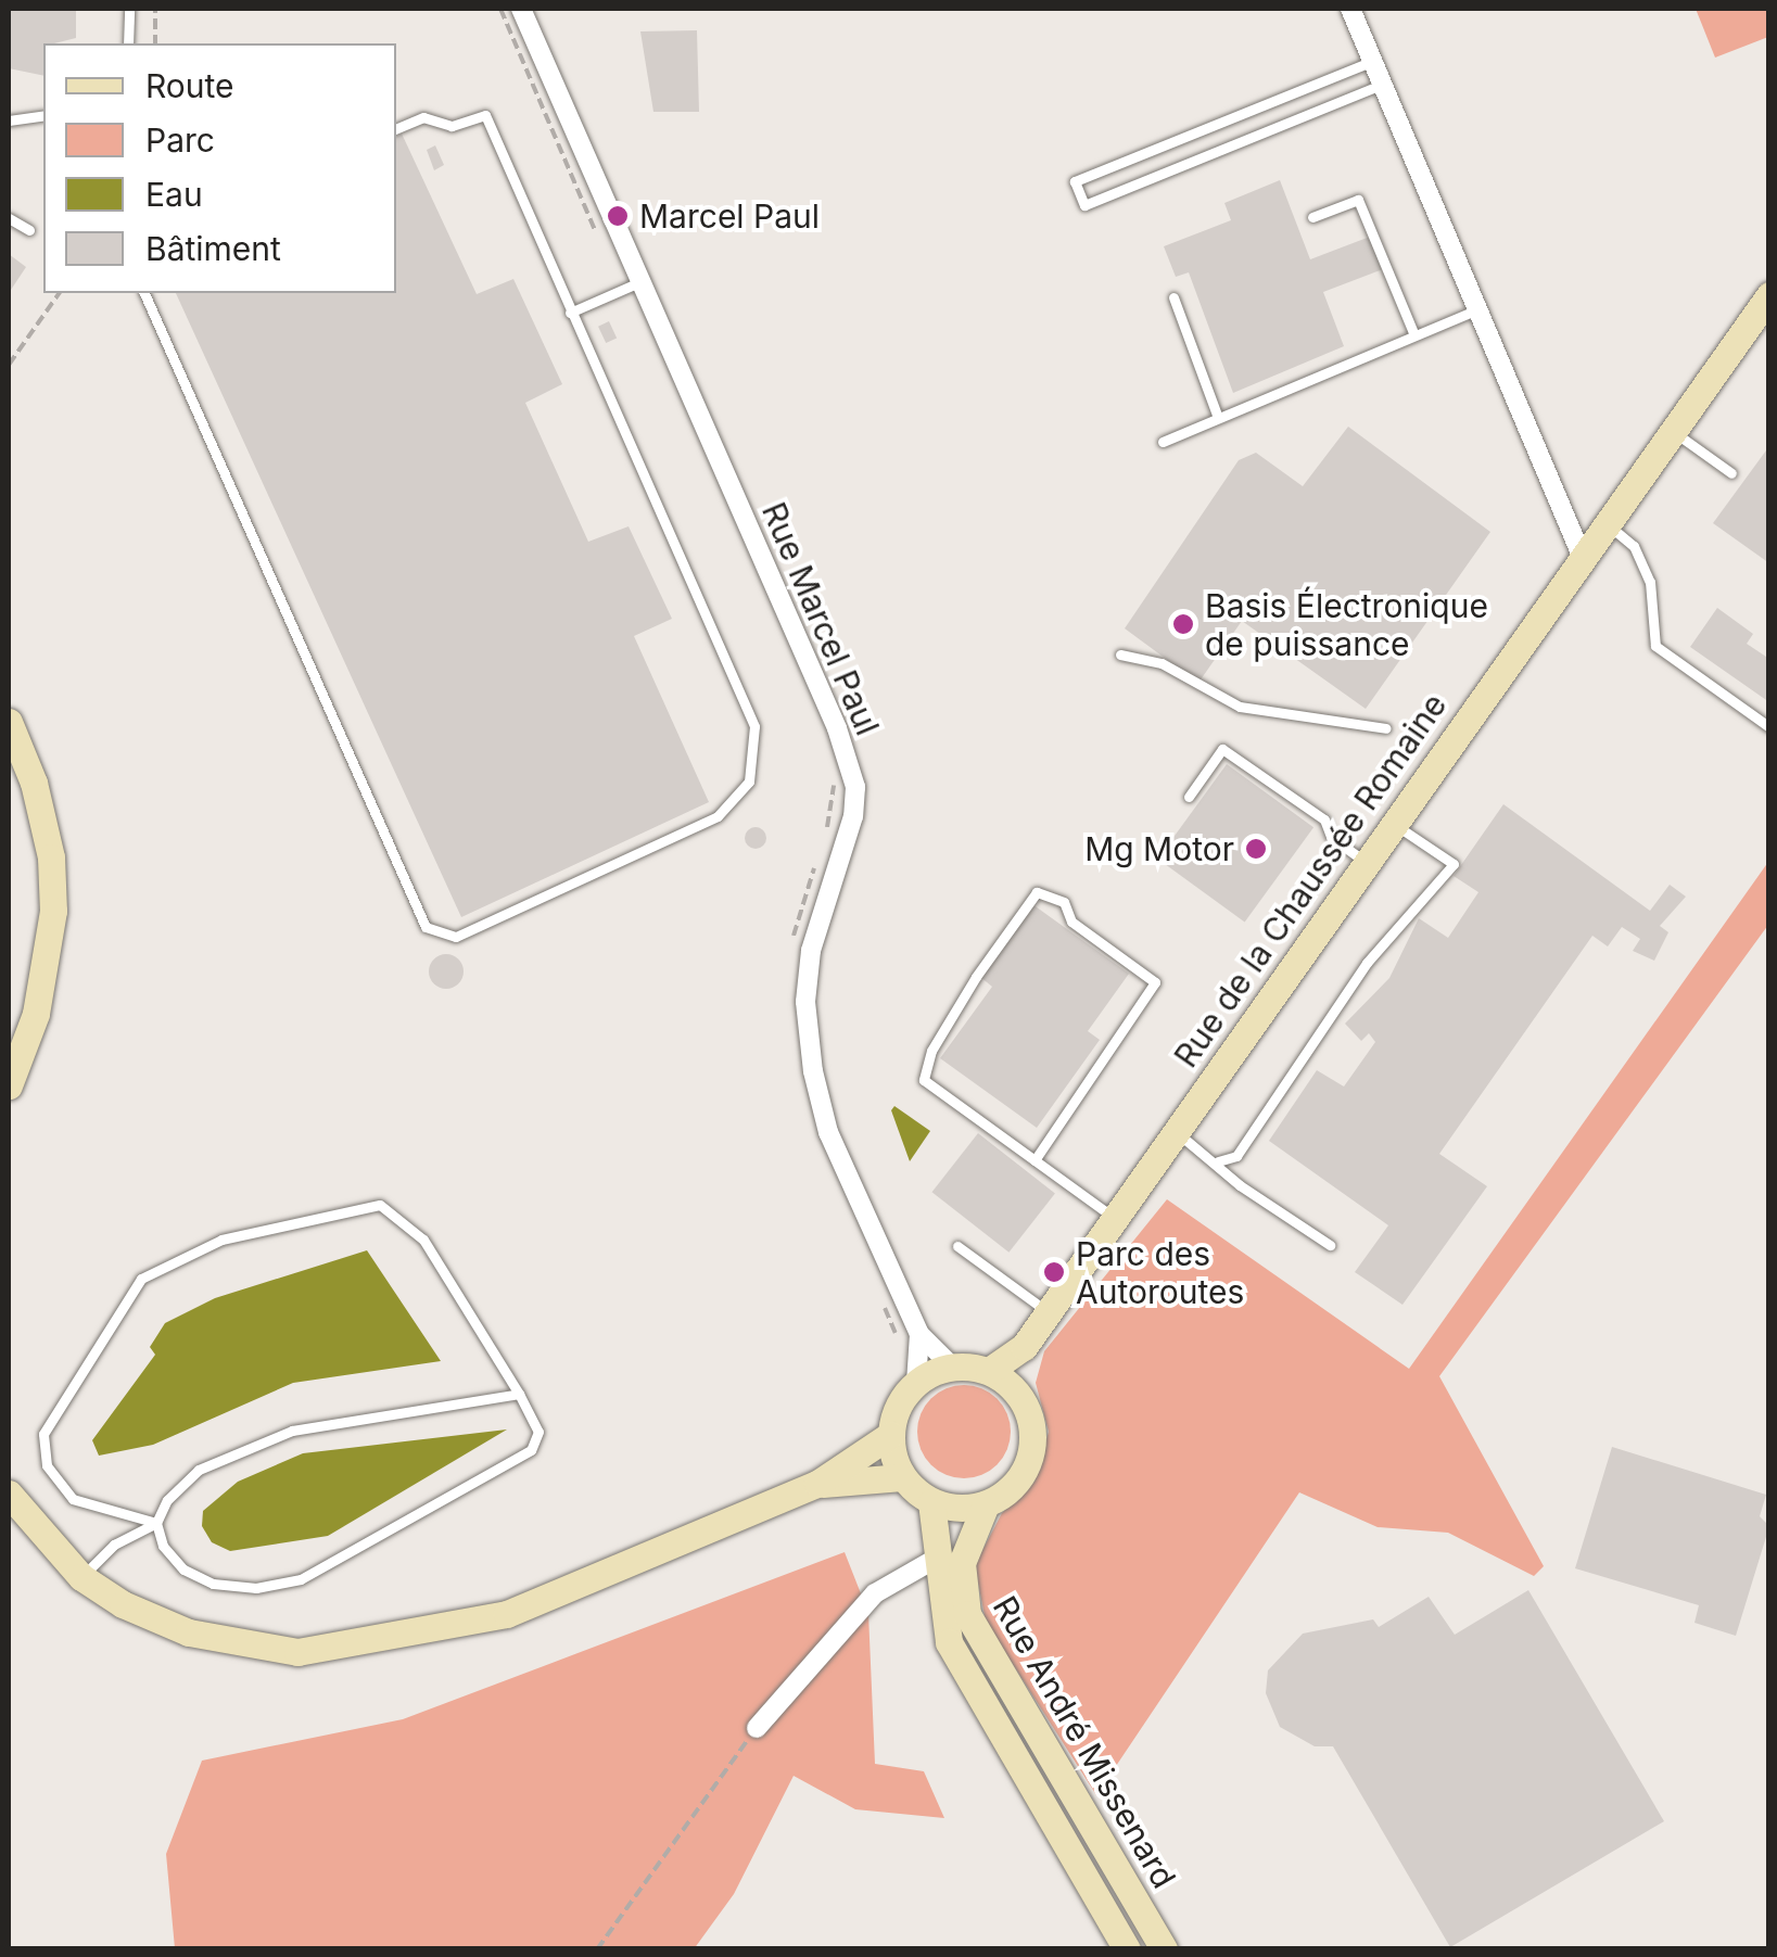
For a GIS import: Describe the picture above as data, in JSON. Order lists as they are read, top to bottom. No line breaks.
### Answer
{"streets":{"street":["Rue Marcel Paul","Rue de la Chaussée Romaine","Rue André Missenard"]},"crossings":[["Rue Marcel Paul","Rue de la Chaussée Romaine"],["Rue Marcel Paul","Rue André Missenard"],["Rue de la Chaussée Romaine","Rue André Missenard"]],"places":["Marcel Paul","Basis Électronique de puissance","Mg Motor","Parc des Autoroutes"],"legend":["Route","Parc","Eau","Bâtiment"]}
